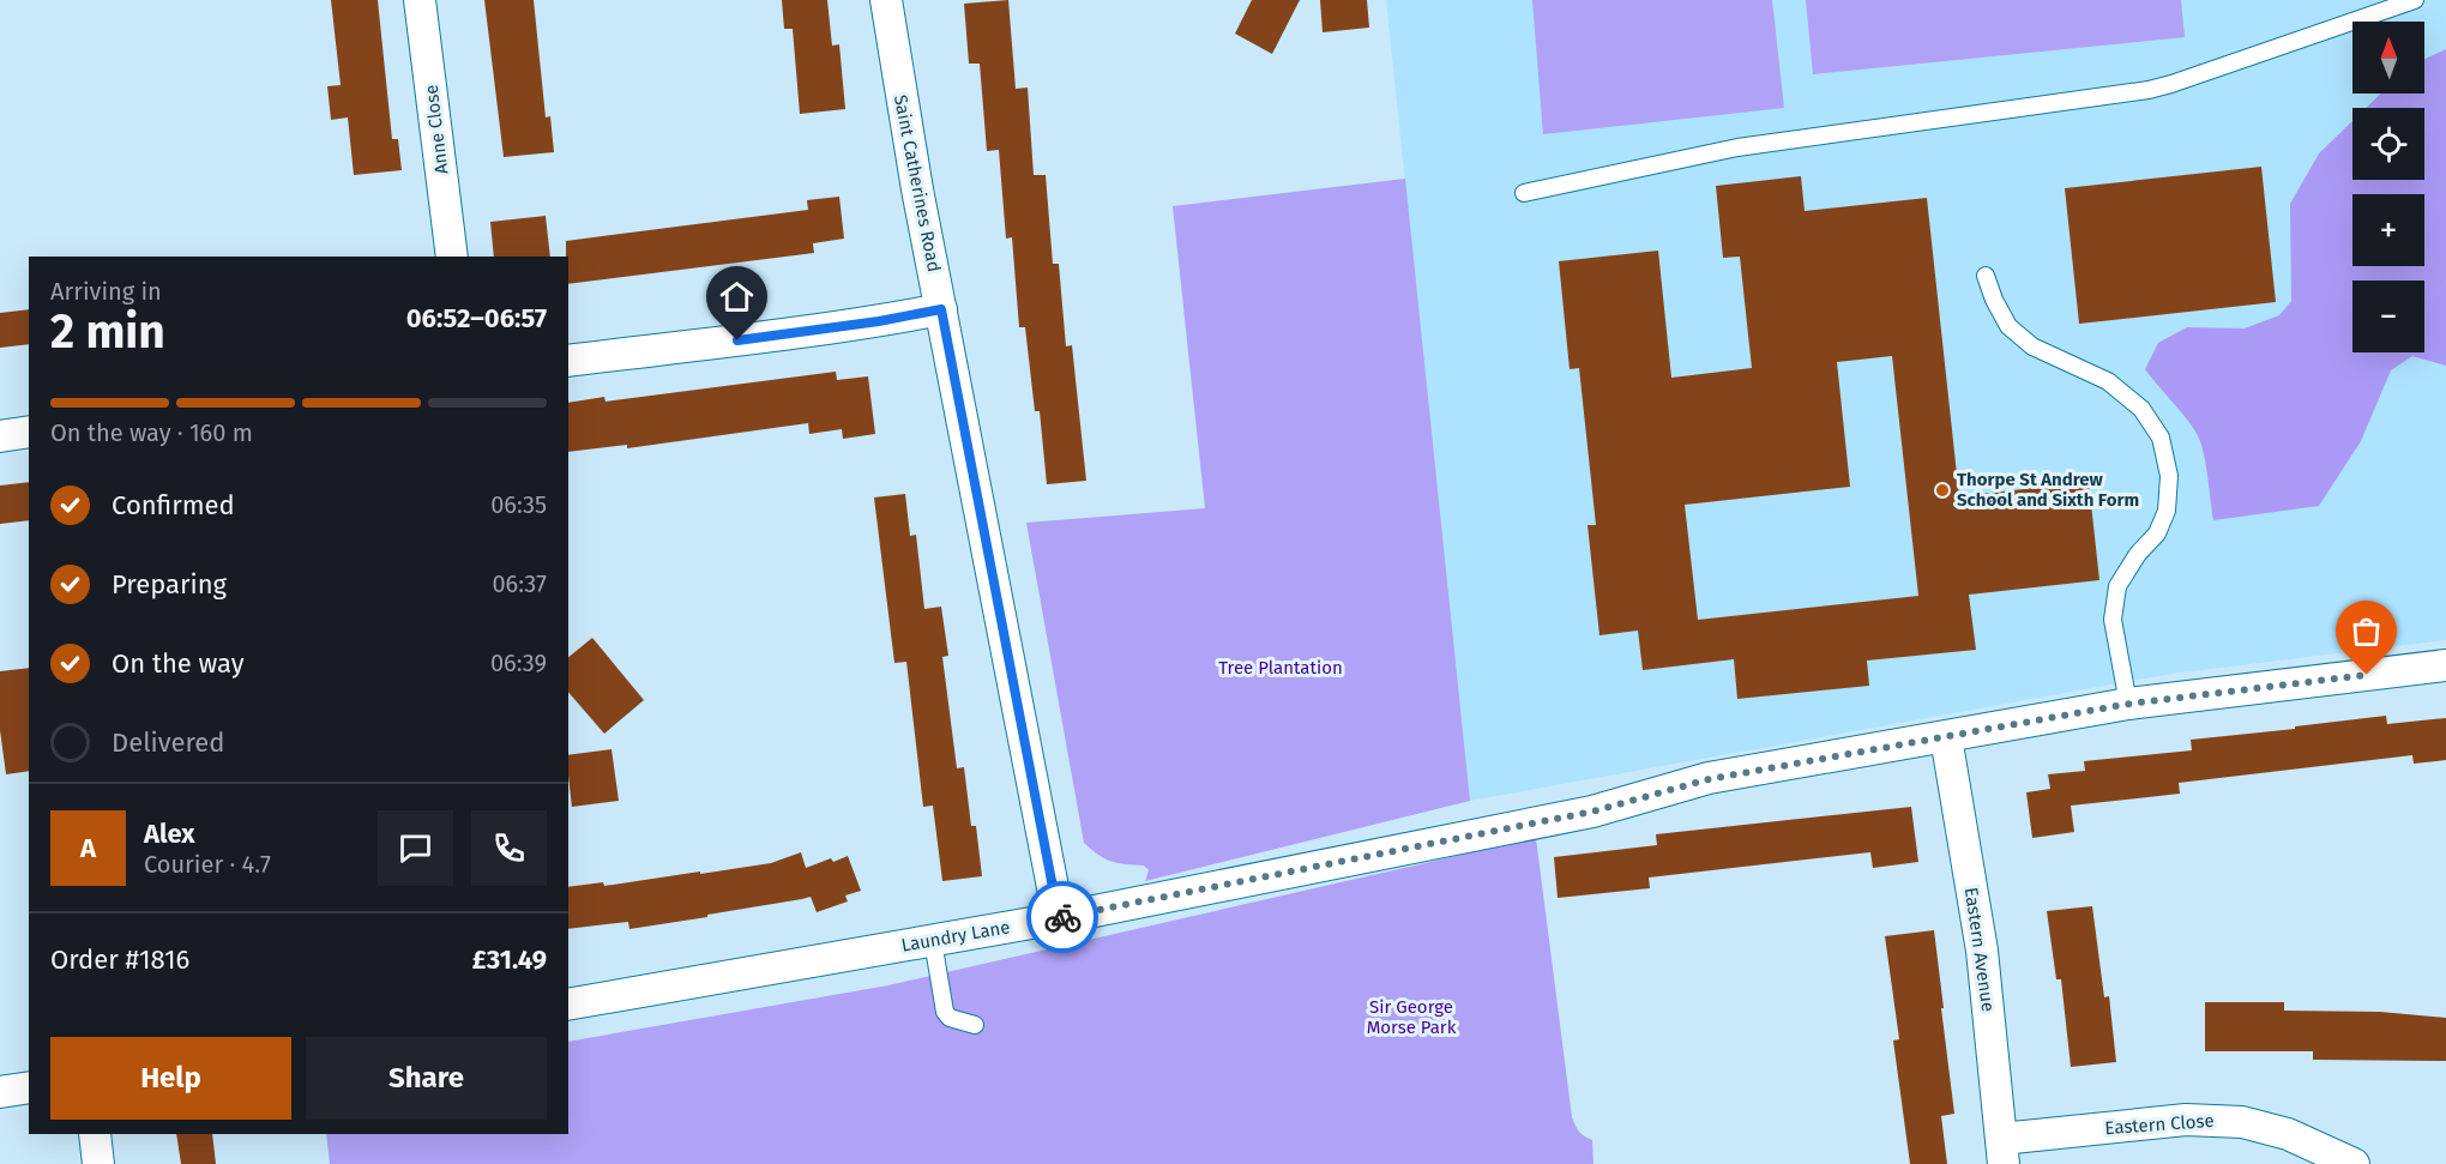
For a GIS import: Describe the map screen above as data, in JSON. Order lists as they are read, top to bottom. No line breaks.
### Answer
{"streets":{"street":["Anne Close","Saint Catherines Road","Laundry Lane","Eastern Avenue","Eastern Close"]},"crossings":[["Saint Catherines Road","Laundry Lane"],["Laundry Lane","Eastern Avenue"],["Eastern Avenue","Eastern Close"]],"parks":["Tree Plantation","Sir George Morse Park"],"places":["Thorpe St Andrew School and Sixth Form"],"north":"top","page":{"map_buttons":["+","−"],"heading":["2 min","Arriving in","06:52–06:57"],"panel":["Alex","Courier · 4.7","Order #1816","£31.49"],"bar":"On the way · 160 m","list":[["Confirmed","06:35"],["Preparing","06:37"],["On the way","06:39"],"Delivered"],"round":"A","buttons":["Help","Share"]}}
